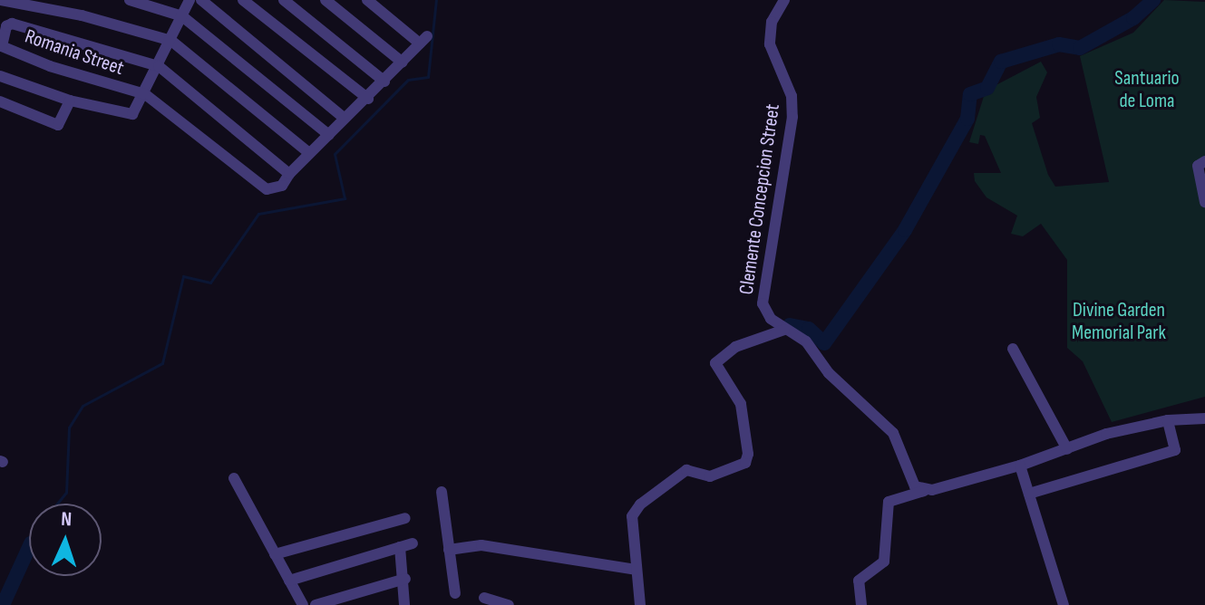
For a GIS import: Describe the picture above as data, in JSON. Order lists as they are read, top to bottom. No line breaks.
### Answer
{"streets":{"street":["Romania Street","Clemente Concepcion Street"]},"parks":["Santuario de Loma","Divine Garden Memorial Park"],"north":"top"}
